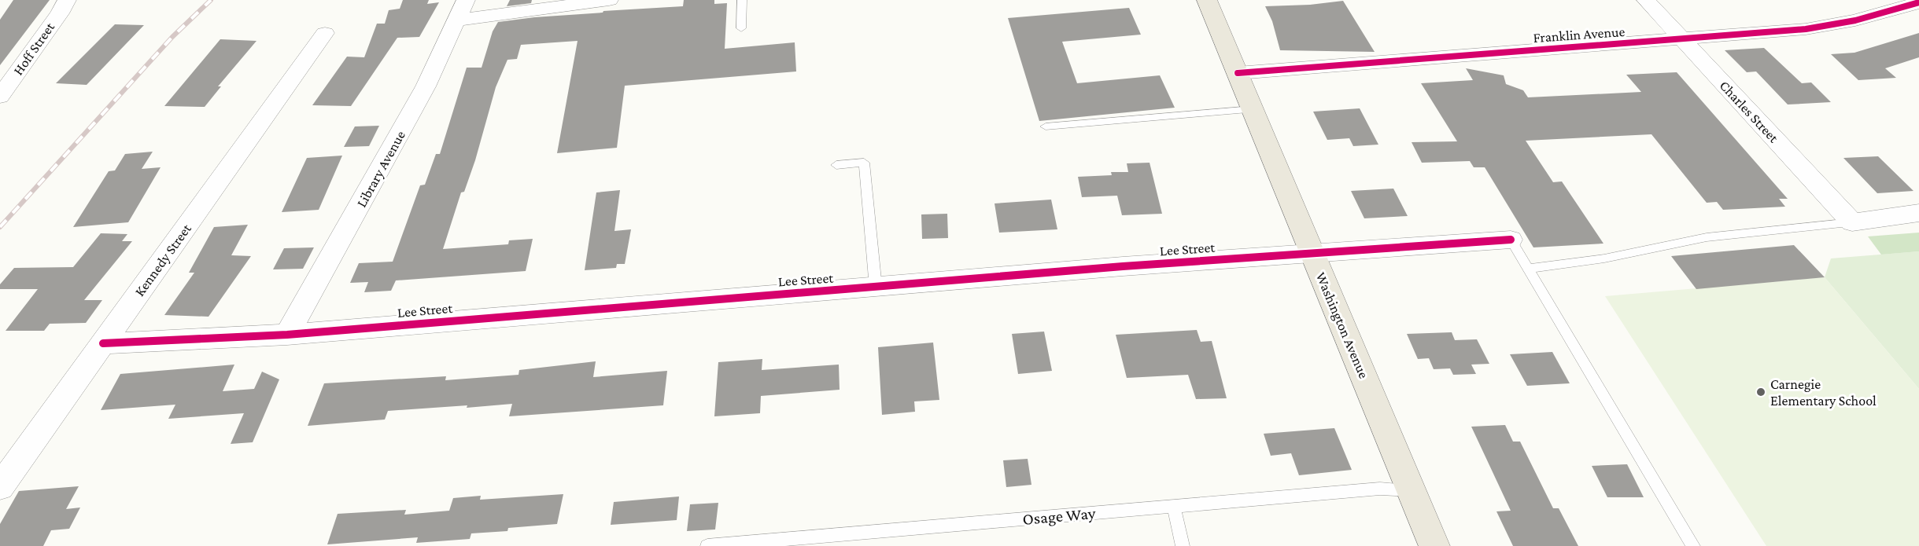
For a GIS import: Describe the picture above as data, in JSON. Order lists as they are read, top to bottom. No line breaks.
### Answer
{"streets":{"main road":["Washington Avenue"],"street":["Franklin Avenue","Hoff Street","Charles Street","Library Avenue","Lee Street","Kennedy Street"],"lane":["Osage Way"]},"crossings":[["Franklin Avenue","Charles Street"],["Franklin Avenue","Washington Avenue"],["Library Avenue","Lee Street"],["Lee Street","Kennedy Street"],["Lee Street","Washington Avenue"],["Washington Avenue","Osage Way"]],"places":["Carnegie Elementary School"]}
